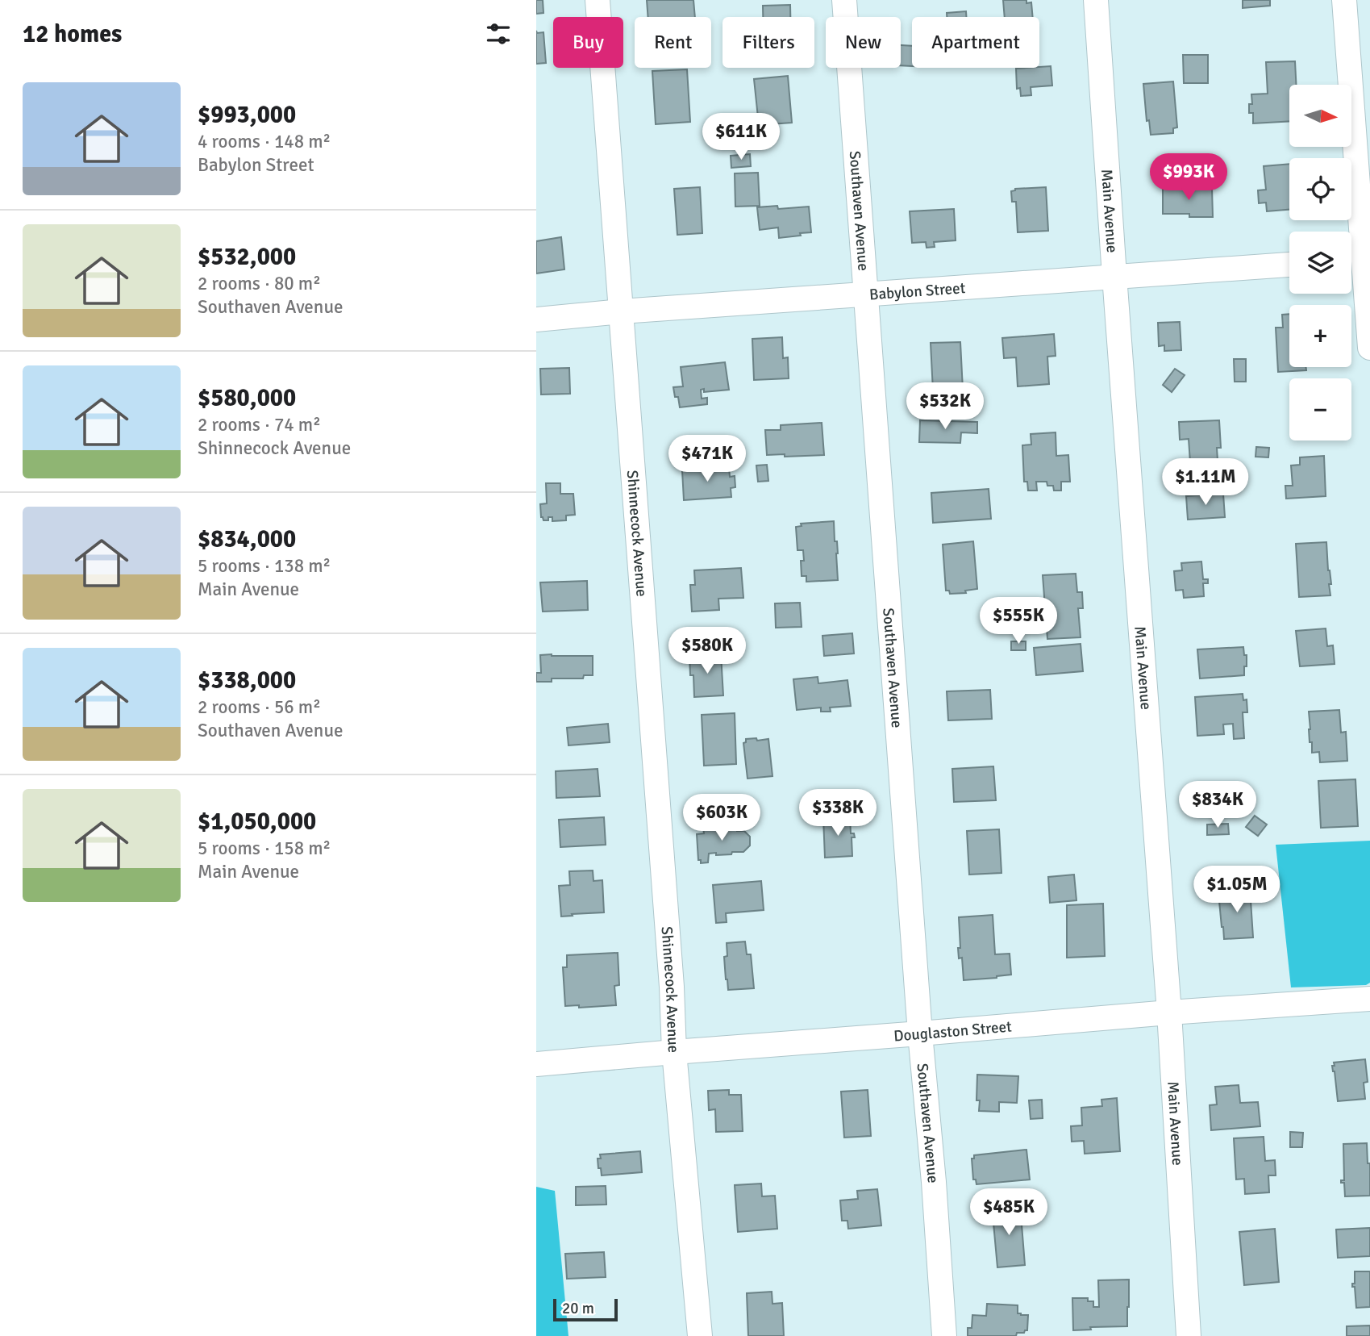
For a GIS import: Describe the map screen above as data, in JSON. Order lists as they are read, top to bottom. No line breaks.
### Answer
{"streets":{"street":["Main Avenue","Southaven Avenue","Babylon Street","Shinnecock Avenue","Douglaston Street"]},"crossings":[["Main Avenue","Babylon Street"],["Main Avenue","Douglaston Street"],["Southaven Avenue","Babylon Street"],["Southaven Avenue","Douglaston Street"],["Babylon Street","Shinnecock Avenue"],["Shinnecock Avenue","Douglaston Street"]],"scale_bar":"20 m","north":"right","page":{"heading":"12 homes","chip":["Buy","Rent","Filters","New","Apartment"],"list":[{"name":"$993,000","note":"4 rooms · 148 m² · Babylon Street"},{"name":"$532,000","note":"2 rooms · 80 m² · Southaven Avenue"},{"name":"$580,000","note":"2 rooms · 74 m² · Shinnecock Avenue"},{"name":"$834,000","note":"5 rooms · 138 m² · Main Avenue"},{"name":"$338,000","note":"2 rooms · 56 m² · Southaven Avenue"},{"name":"$1,050,000","note":"5 rooms · 158 m² · Main Avenue"}],"map_buttons":["+","−"],"price":["$611K","$993K","$532K","$471K","$1.11M","$555K","$580K","$834K","$338K","$603K","$1.05M","$485K"],"scale":"20 m"}}
